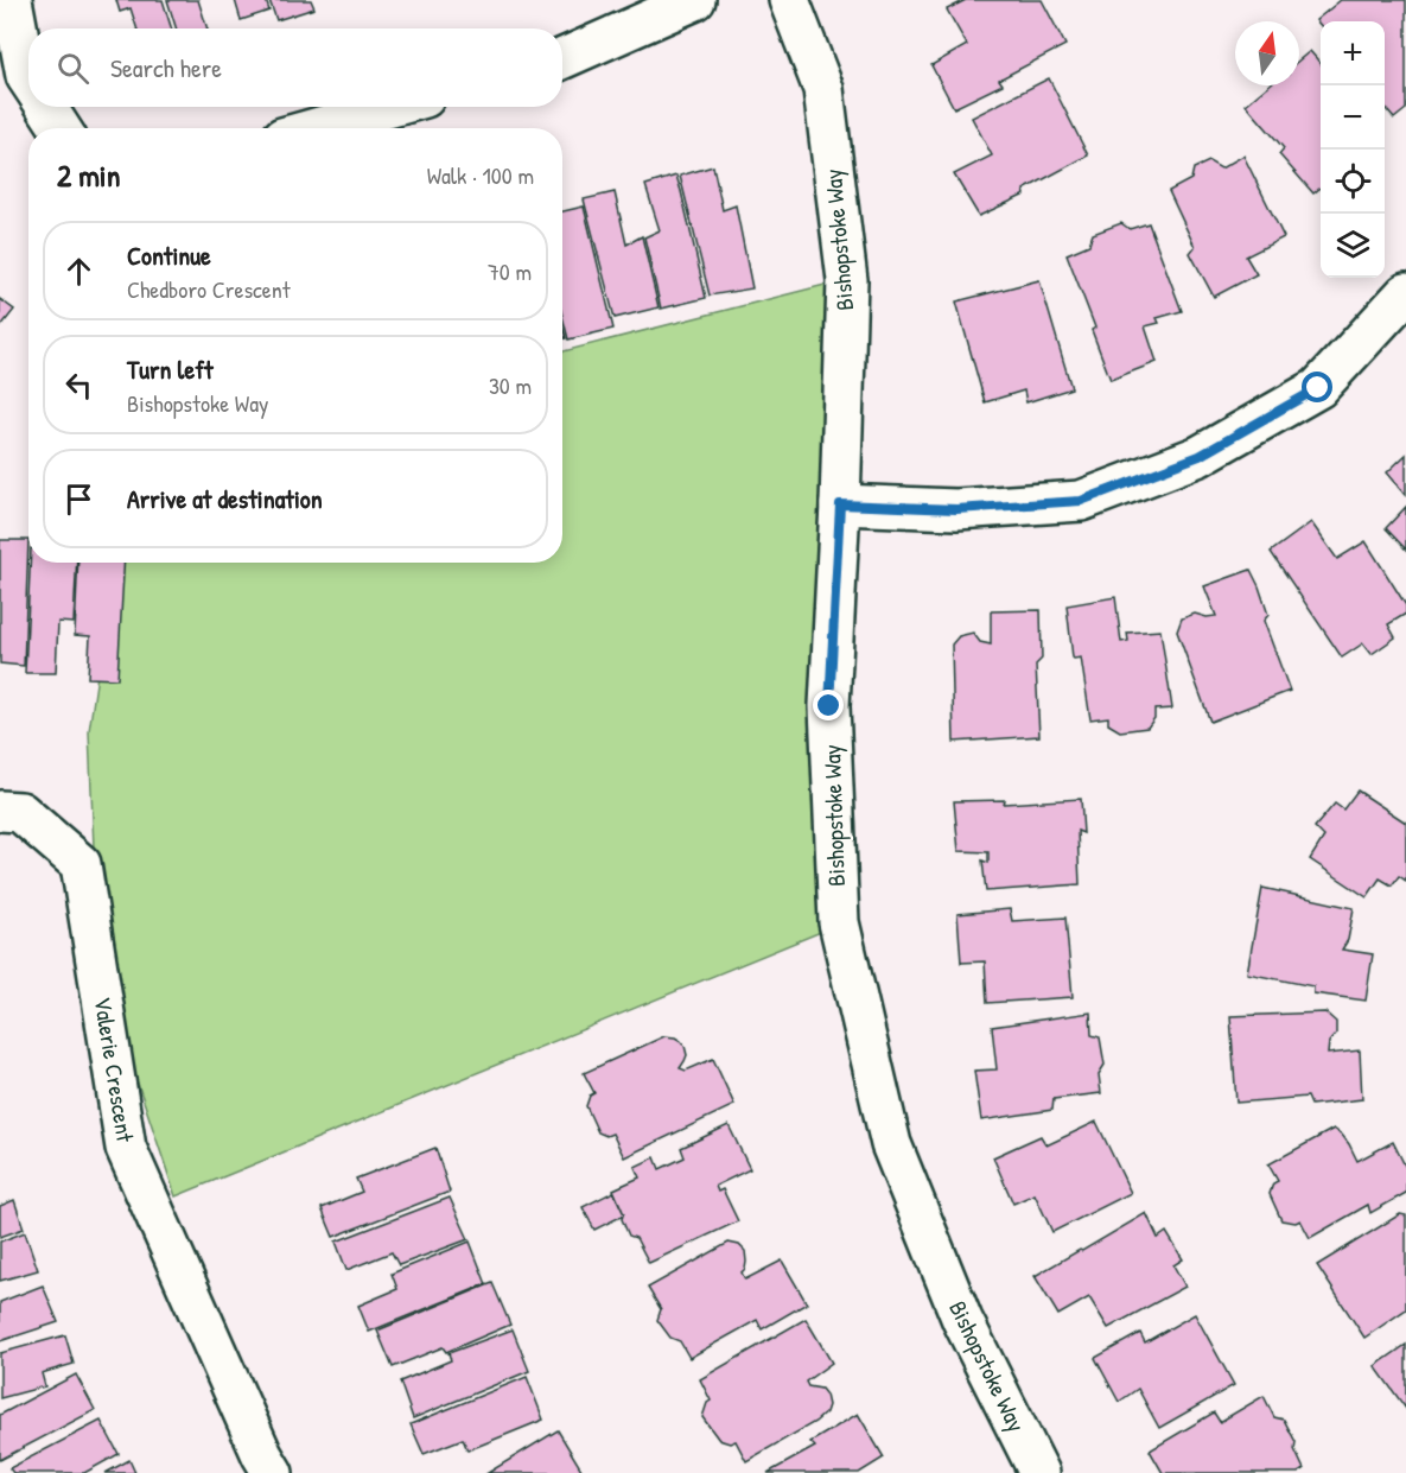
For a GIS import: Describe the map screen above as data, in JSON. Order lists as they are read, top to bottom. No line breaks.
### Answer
{"streets":{"street":["Bishopstoke Way","Valerie Crescent"]},"north":"top","page":{"map_buttons":["+","−"],"search":"Search here","heading":["2 min","Walk · 100 m"],"list":[["Continue","Chedboro Crescent","70 m"],["Turn left","Bishopstoke Way","30 m"],"Arrive at destination"]}}
